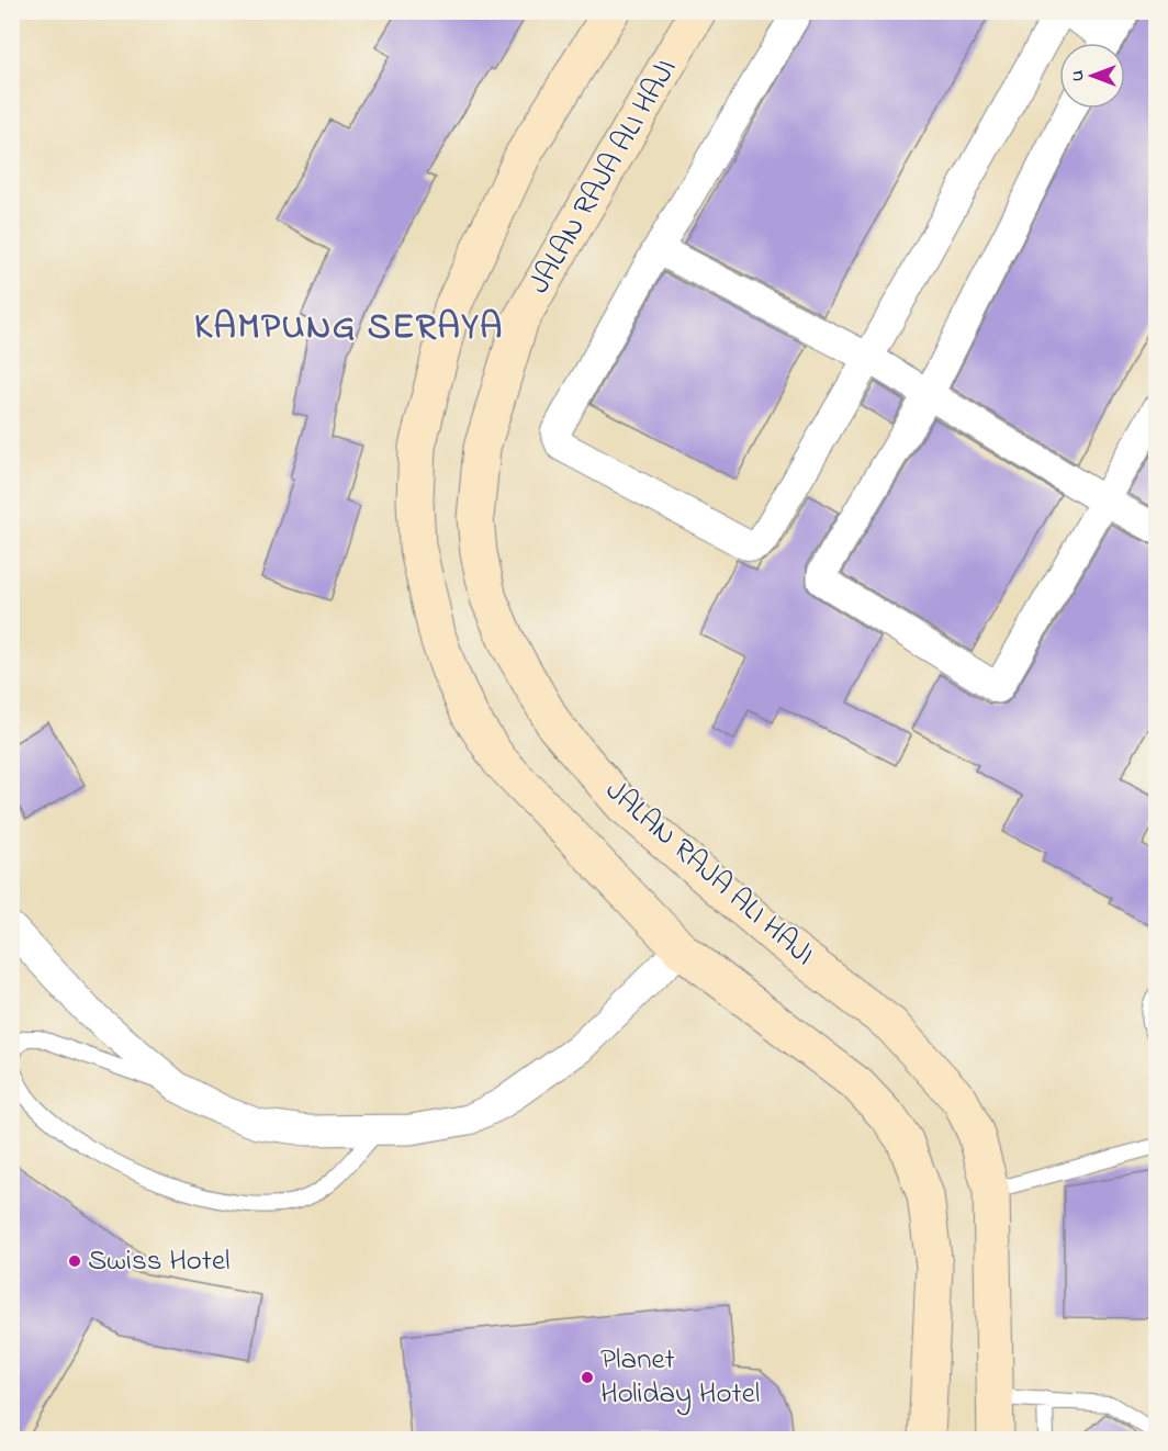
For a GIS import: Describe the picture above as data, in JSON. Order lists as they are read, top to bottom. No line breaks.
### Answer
{"streets":{"main road":["JALAN RAJA ALI HAJI"]},"districts":["KAMPUNG SERAYA"],"places":["Swiss Hotel","Planet Holiday Hotel"],"north":"left"}
